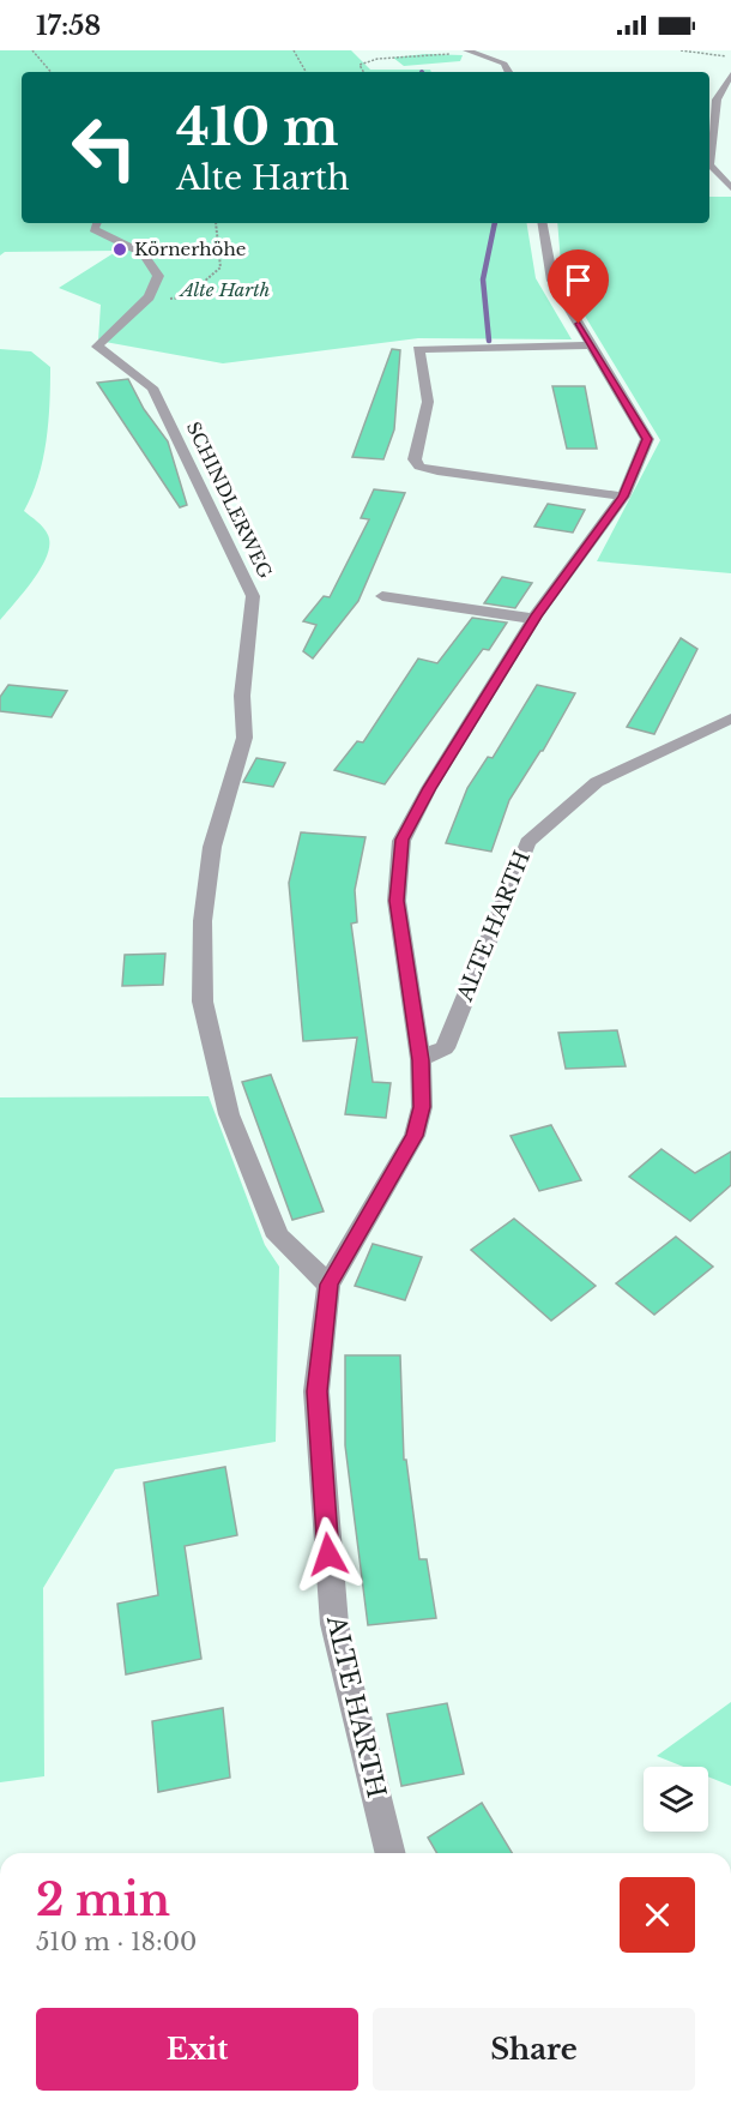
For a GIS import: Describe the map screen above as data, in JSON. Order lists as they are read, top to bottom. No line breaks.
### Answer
{"streets":{"street":["SCHINDLERWEG","ALTE HARTH"]},"crossings":[["SCHINDLERWEG","ALTE HARTH"]],"parks":["Alte Harth"],"places":["Körnerhöhe"],"page":{"status":"17:58","turn":["410 m","Alte Harth"],"heading":["2 min","510 m · 18:00"],"buttons":["Exit","Share"]}}
